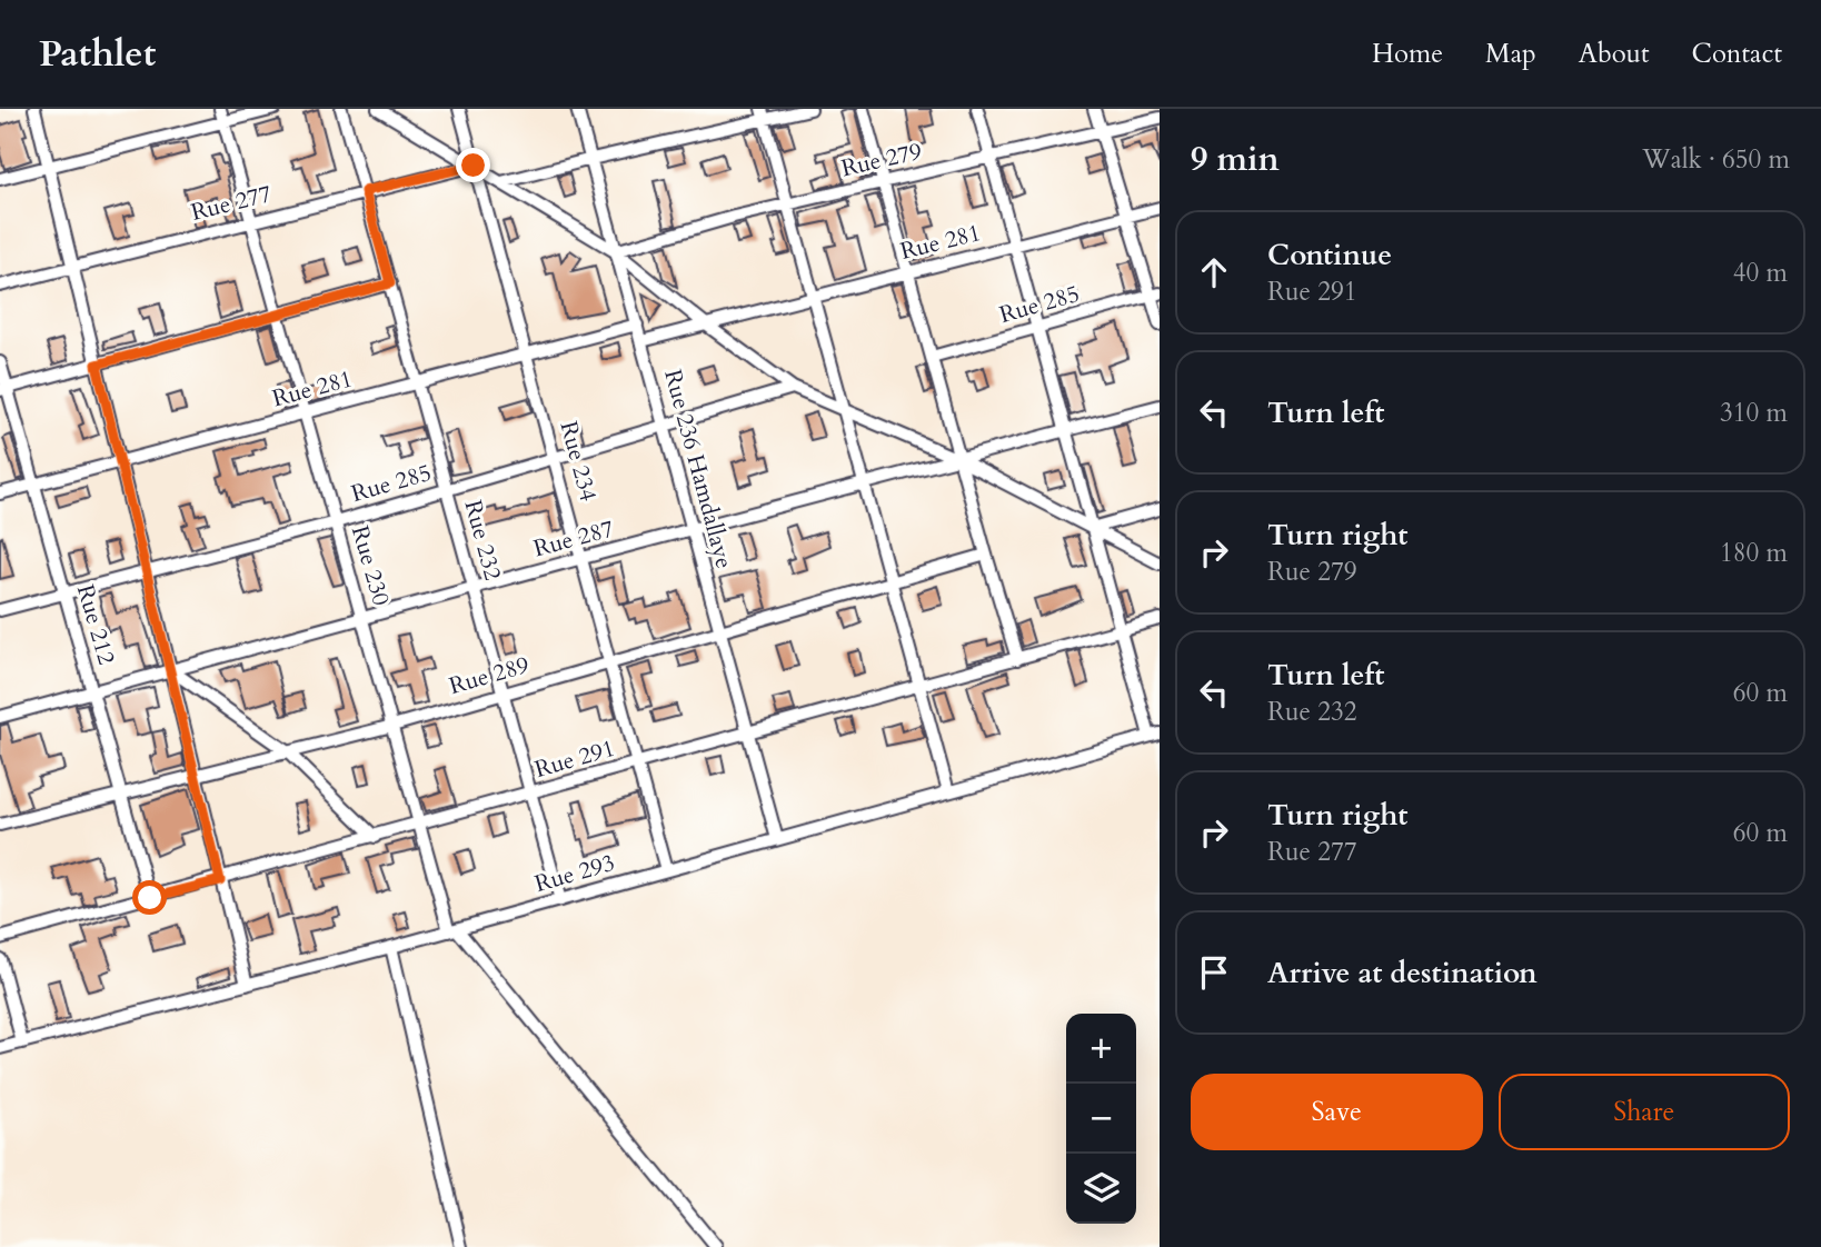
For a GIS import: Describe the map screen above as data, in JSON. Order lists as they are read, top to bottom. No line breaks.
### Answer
{"streets":{"street":["Rue 279","Rue 277","Rue 281","Rue 285","Rue 234","Rue 236 Hamdallaye","Rue 287","Rue 232","Rue 230","Rue 212","Rue 289","Rue 291","Rue 293"]},"crossings":[["Rue 279","Rue 236 Hamdallaye"],["Rue 277","Rue 234"],["Rue 277","Rue 232"],["Rue 277","Rue 230"],["Rue 281","Rue 234"],["Rue 281","Rue 236 Hamdallaye"],["Rue 281","Rue 232"],["Rue 281","Rue 230"],["Rue 281","Rue 212"],["Rue 285","Rue 234"],["Rue 285","Rue 236 Hamdallaye"],["Rue 285","Rue 232"],["Rue 285","Rue 230"],["Rue 285","Rue 212"],["Rue 234","Rue 287"],["Rue 234","Rue 289"],["Rue 234","Rue 291"],["Rue 234","Rue 293"],["Rue 236 Hamdallaye","Rue 287"],["Rue 236 Hamdallaye","Rue 289"],["Rue 236 Hamdallaye","Rue 291"],["Rue 236 Hamdallaye","Rue 293"],["Rue 287","Rue 232"],["Rue 287","Rue 230"],["Rue 287","Rue 212"],["Rue 232","Rue 289"],["Rue 232","Rue 291"],["Rue 232","Rue 293"],["Rue 230","Rue 289"],["Rue 230","Rue 291"],["Rue 230","Rue 293"],["Rue 212","Rue 289"],["Rue 212","Rue 291"]],"page":{"header":"Pathlet","nav":["Home","Map","About","Contact"],"heading":["9 min","Walk · 650 m"],"list":[["Continue","Rue 291","40 m"],["Turn left","310 m"],["Turn right","Rue 279","180 m"],["Turn left","Rue 232","60 m"],["Turn right","Rue 277","60 m"],"Arrive at destination"],"map_buttons":["+","−"],"buttons":["Save","Share"]}}
